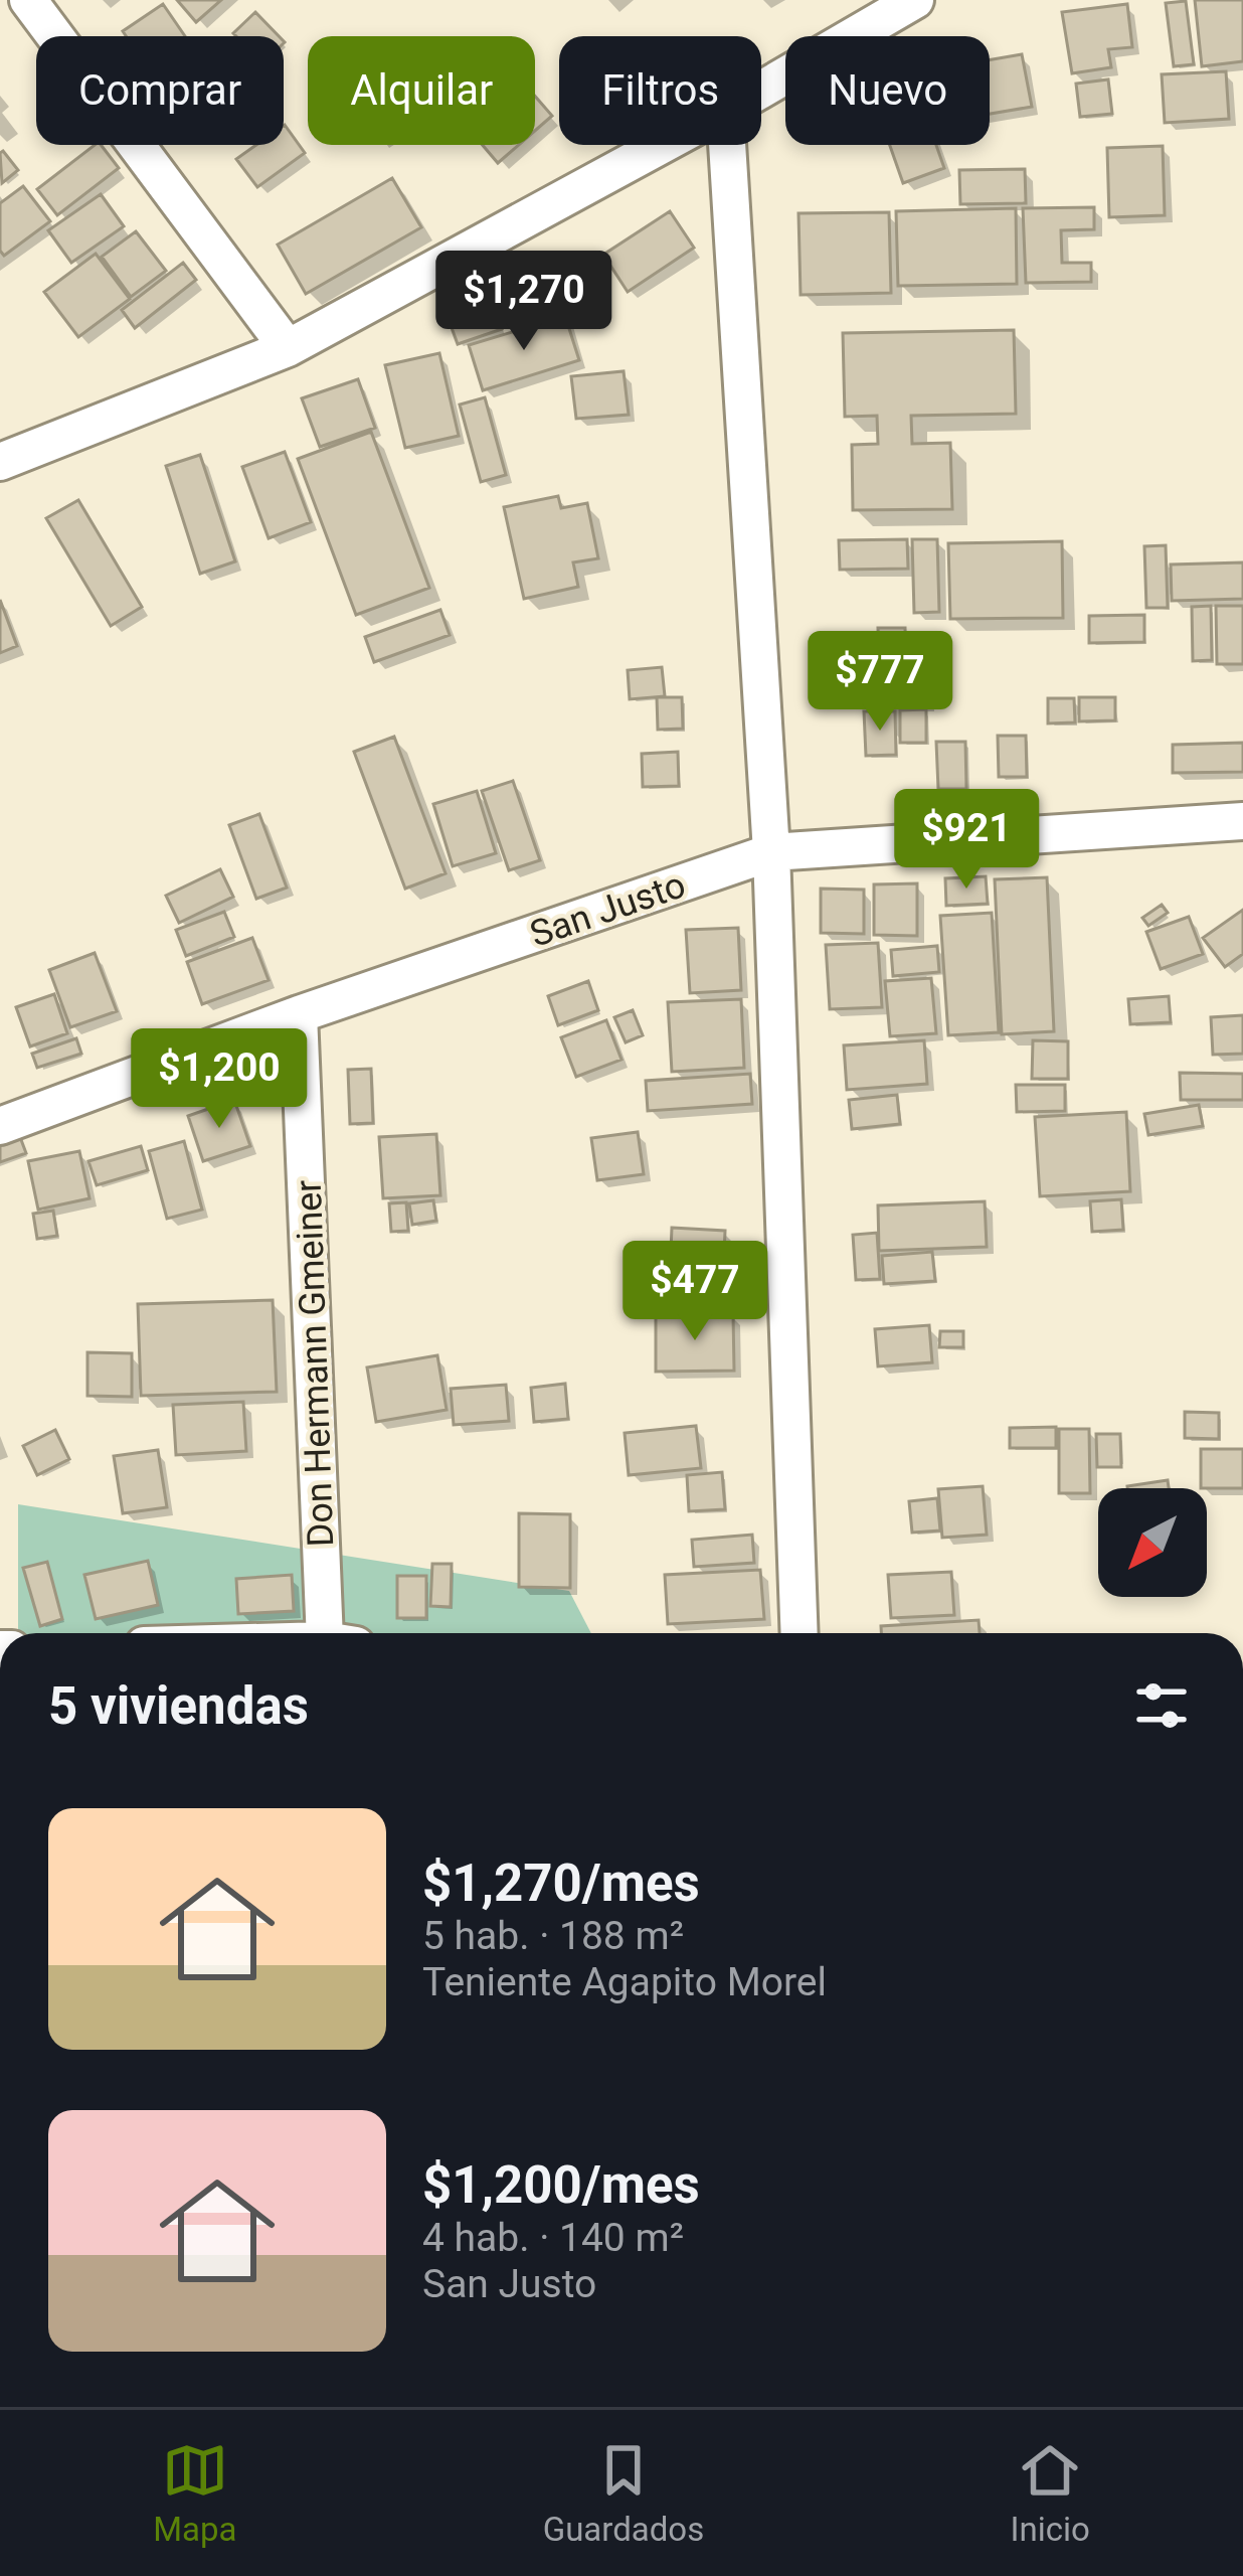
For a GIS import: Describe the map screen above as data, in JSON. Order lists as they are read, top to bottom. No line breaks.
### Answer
{"streets":{"street":["San Justo","Don Hermann Gmeiner"]},"crossings":[["San Justo","Don Hermann Gmeiner"]],"north":"bottom left","page":{"chip":["Comprar","Alquilar","Filtros","Nuevo"],"price":["$1,270","$777","$921","$1,200","$477"],"heading":"5 viviendas","list":[{"name":"$1,270/mes","note":"5 hab. · 188 m² · Teniente Agapito Morel"},{"name":"$1,200/mes","note":"4 hab. · 140 m² · San Justo"}],"tabs":["Mapa","Guardados","Inicio"]}}
